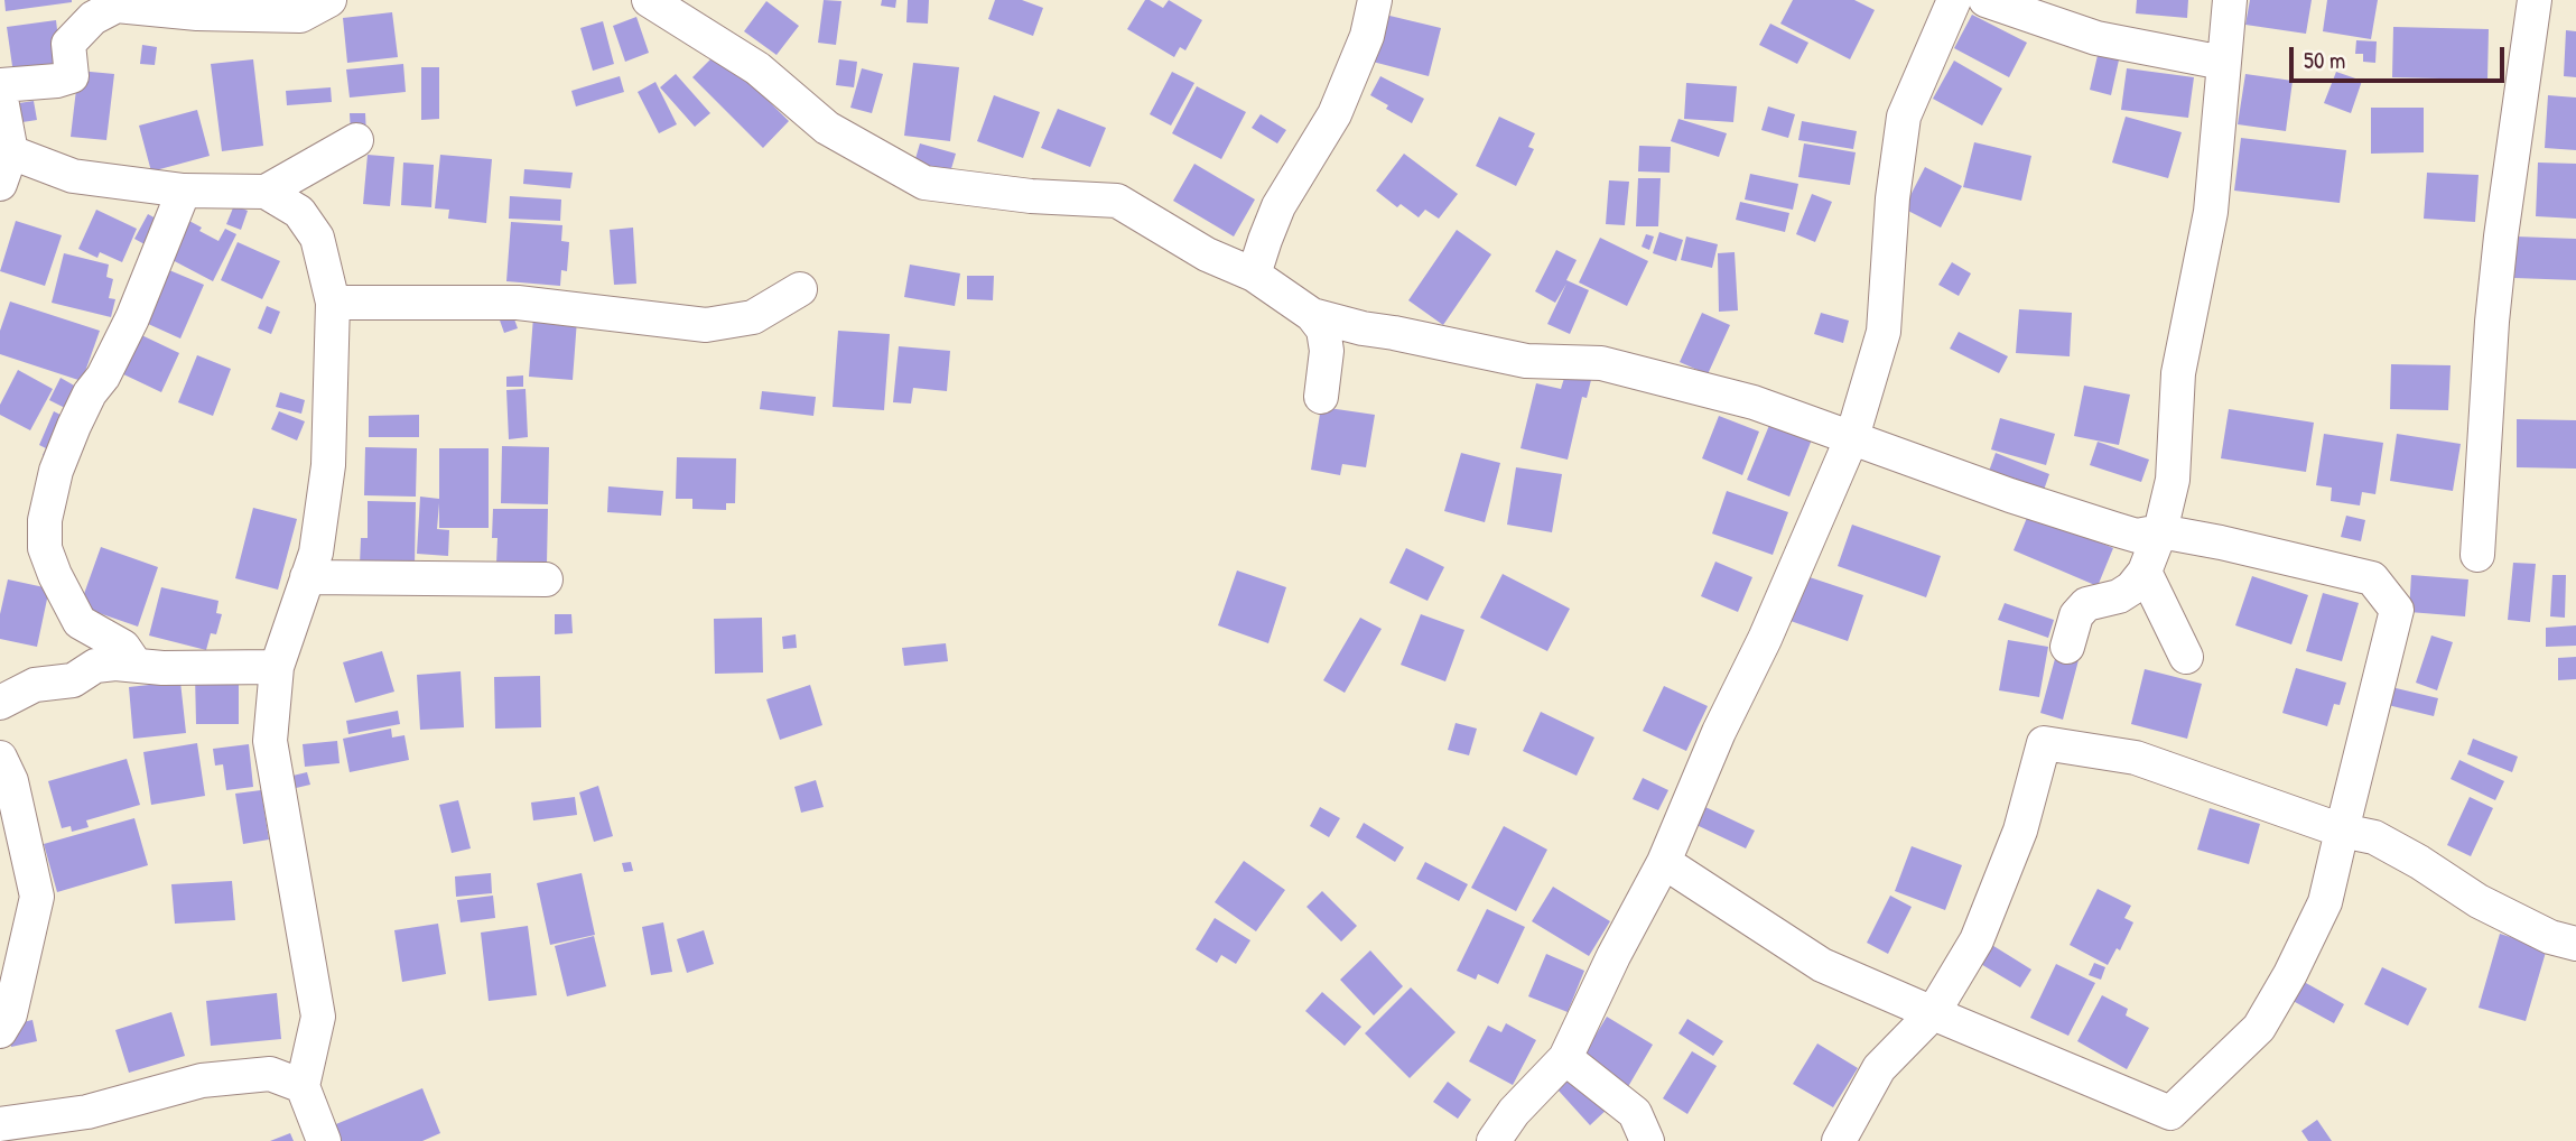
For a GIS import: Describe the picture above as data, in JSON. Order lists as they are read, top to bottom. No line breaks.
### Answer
{"scale_bar":"50 m"}
